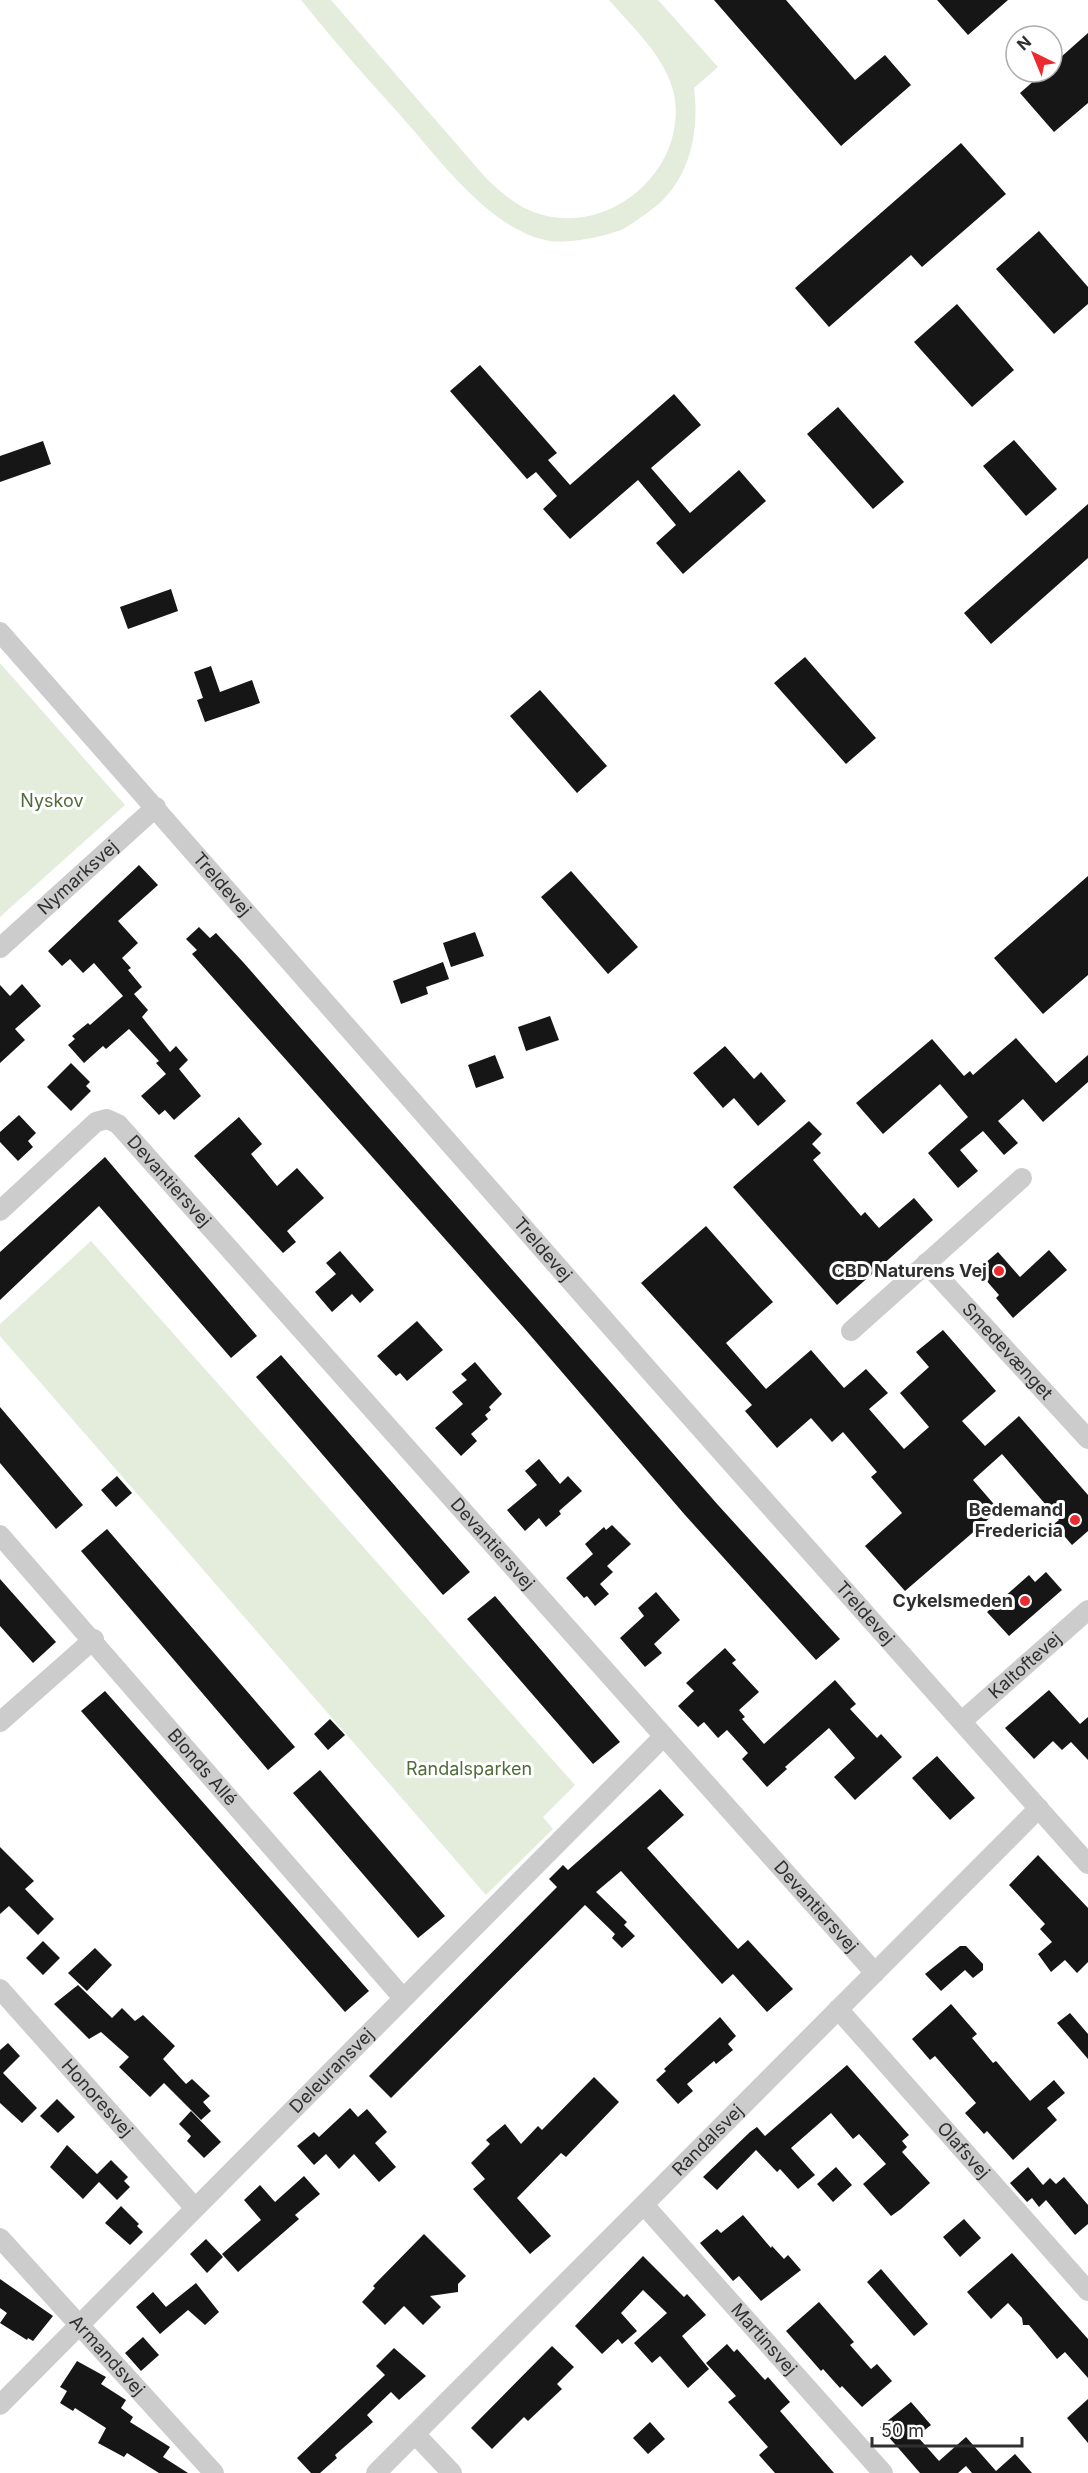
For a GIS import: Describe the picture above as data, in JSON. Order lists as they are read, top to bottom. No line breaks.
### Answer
{"streets":{"street":["Nymarksvej","Treldevej","Devantiersvej","Smedevænget","Kaltoftevej","Blonds Allé","Deleuransvej","Honoresvej","Randalsvej","Olafsvej","Martinsvej","Armandsvej"]},"crossings":[["Nymarksvej","Treldevej"],["Treldevej","Kaltoftevej"],["Treldevej","Randalsvej"],["Devantiersvej","Deleuransvej"],["Devantiersvej","Randalsvej"],["Blonds Allé","Deleuransvej"],["Deleuransvej","Honoresvej"],["Deleuransvej","Armandsvej"],["Randalsvej","Olafsvej"],["Randalsvej","Martinsvej"]],"parks":["Nyskov","Randalsparken"],"places":["CBD Naturens Vej","Bedemand Fredericia","Cykelsmeden"],"scale_bar":"50 m","north":"top left"}
